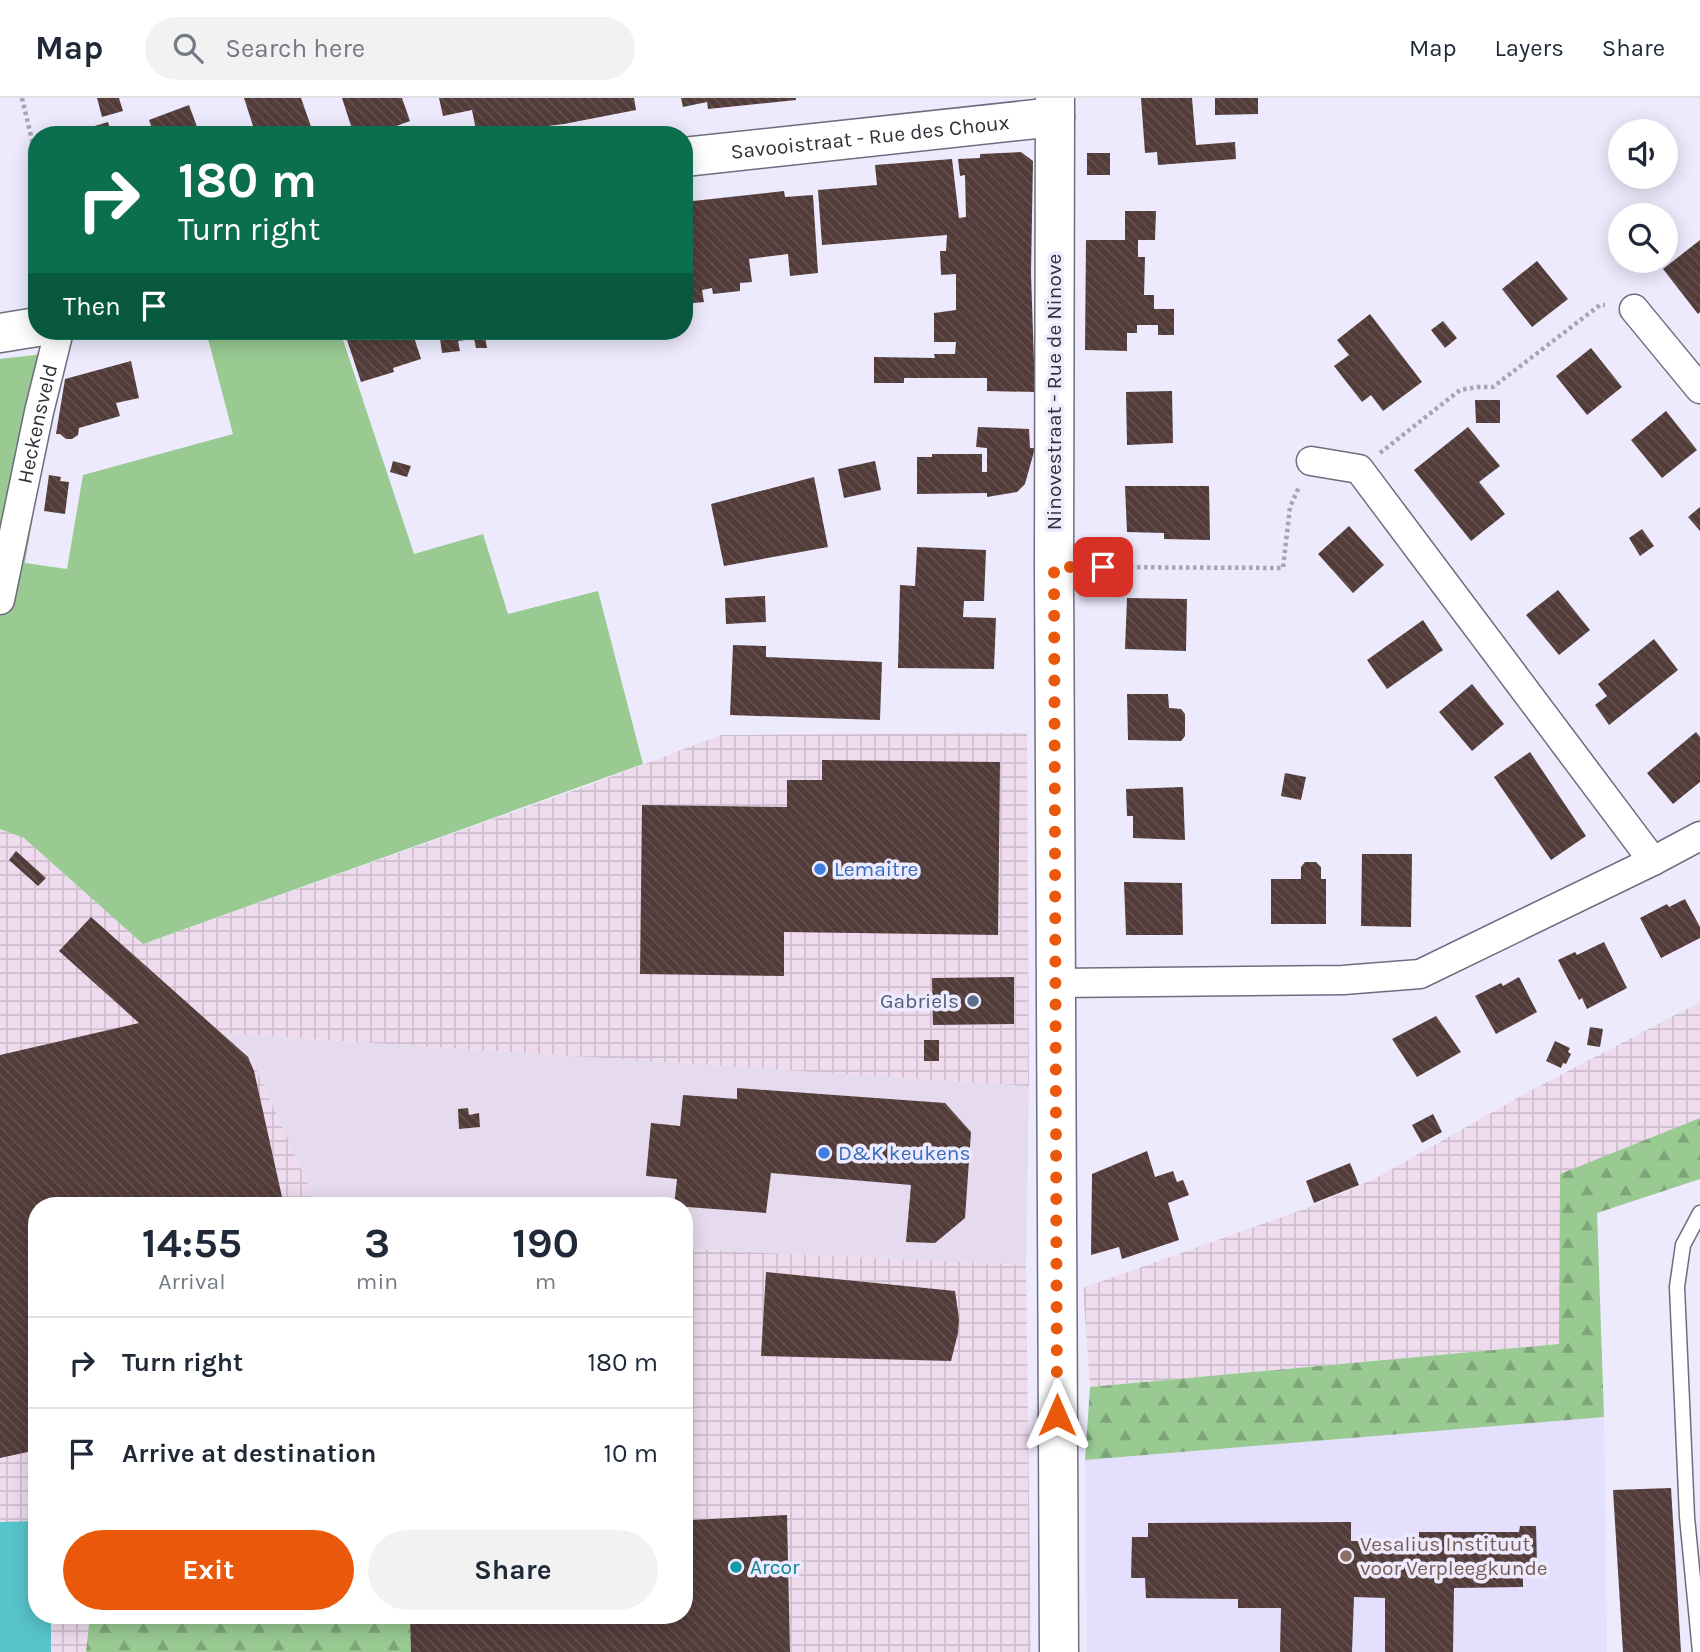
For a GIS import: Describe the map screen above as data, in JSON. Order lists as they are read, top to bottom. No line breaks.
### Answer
{"streets":{"main road":["Savooistraat - Rue des Choux","Ninovestraat - Rue de Ninove"],"street":["Heckensveld"]},"crossings":[["Savooistraat - Rue des Choux","Ninovestraat - Rue de Ninove"]],"places":["Lemaitre","Gabriels","D&K keukens","Vesalius Instituut voor Verpleegkunde","Arcor"],"page":{"header":"Map","search":"Search here","nav":["Map","Layers","Share"],"turn":["180 m","Turn right"],"then":"Then","eta":["14:55","Arrival","3","min","190","m"],"list":[{"name":"Turn right","value":"180 m"},{"name":"Arrive at destination","value":"10 m"}],"buttons":["Exit","Share"]}}
